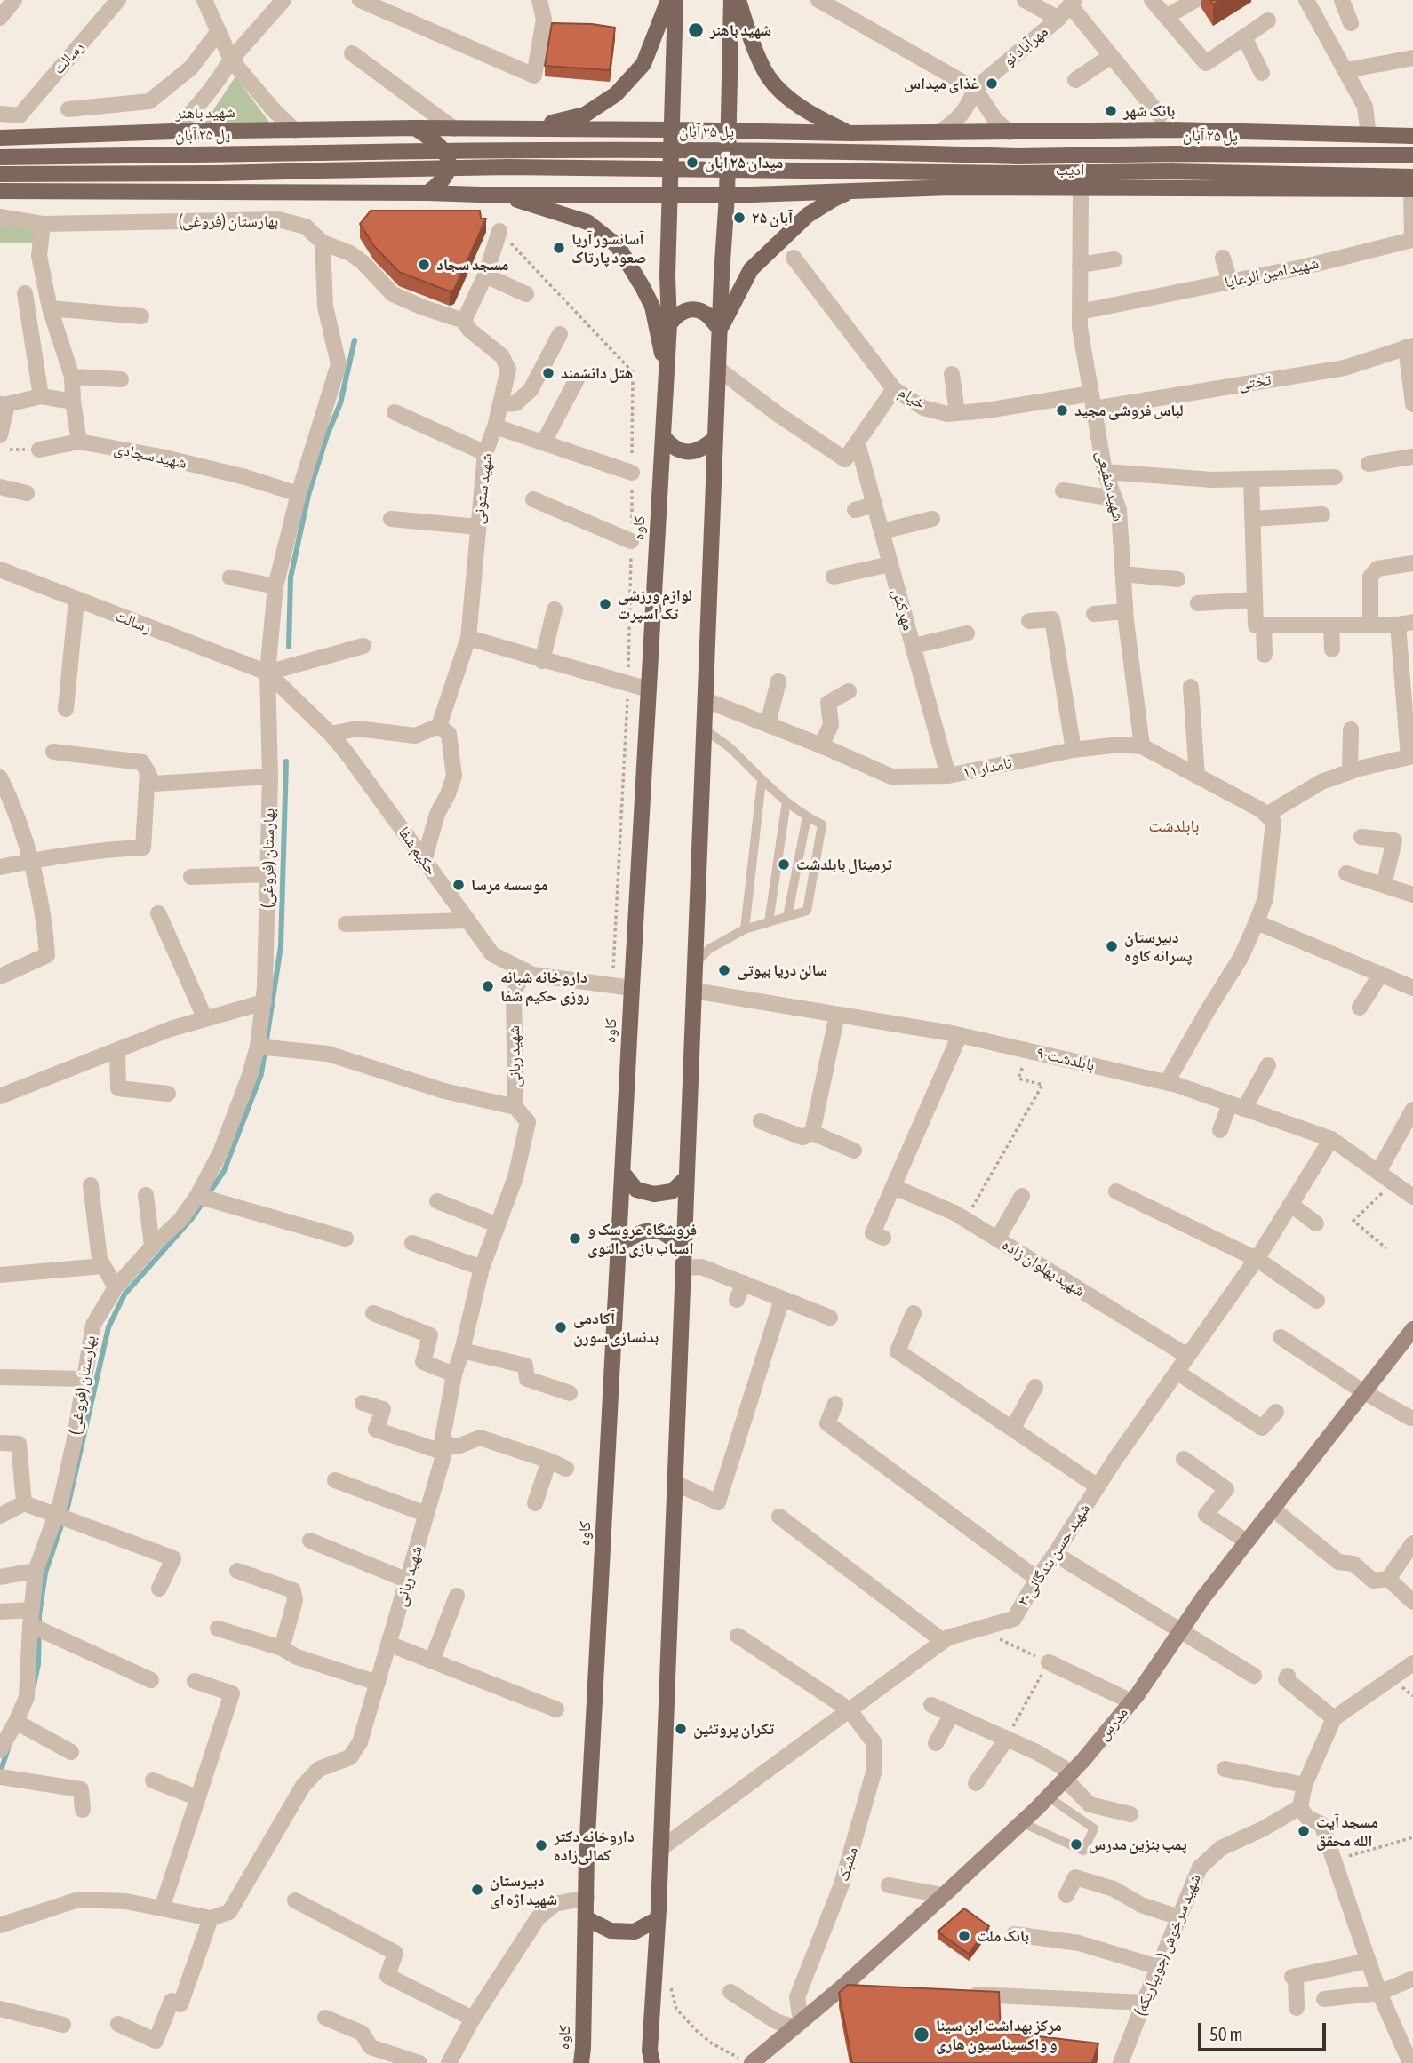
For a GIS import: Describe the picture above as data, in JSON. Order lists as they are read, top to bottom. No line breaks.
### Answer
{"streets":{"main road":["شهید باهنر","پل ۲۵ آبان","ادیب","کاوه","مدرس"],"street":["مهرآباد نو","رسالت","بهارستان (فروغی)","شهید امین الرعایا","تختی","خیام","شهید سجادی","شهید شفیعی","شهید ستونی","مهرکش","۱۱ نامدار","حکیم شفا","شهید ربانی","۹-بابلدشت","شهید پهلوان زاده","۳-شهید حسن بندگانی","مشبک","شهید سرخوش (جویباریکه)"]},"crossings":[["رسالت","بهارستان (فروغی)"],["رسالت","حکیم شفا"],["شهید باهنر","کاوه"],["ادیب","شهید امین الرعایا"],["ادیب","شهید شفیعی"],["ادیب","کاوه"],["بهارستان (فروغی)","شهید سجادی"],["بهارستان (فروغی)","شهید ستونی"],["بهارستان (فروغی)","حکیم شفا"],["شهید امین الرعایا","شهید شفیعی"],["تختی","خیام"],["تختی","شهید شفیعی"],["خیام","شهید شفیعی"],["شهید شفیعی","۱۱ نامدار"],["کاوه","حکیم شفا"],["مهرکش","۱۱ نامدار"],["حکیم شفا","شهید ربانی"],["۹-بابلدشت","۳-شهید حسن بندگانی"],["شهید پهلوان زاده","۳-شهید حسن بندگانی"],["۳-شهید حسن بندگانی","مشبک"],["مدرس","مشبک"]],"districts":["بابلدشت"],"places":["شهید باهنر","غذای میداس","بانک شهر","میدان ۲۵ آبان","۲۵ آبان","آسانسور آریا صعود پارتاک","مسجد سجاد","هتل دانشمند","لباس فروشی مجید","لوازم ورزشی تک اسپرت","ترمینال بابلدشت","موسسه مرسا","دبیرستان پسرانه کاوه","سالن دریا بیوتی","داروخانه شبانه‌ روزی حکیم شفا","فروشگاه عروسک و اسباب بازی دالتوی","آکادمی بدنسازی سورن","تکران پروتئین","مسجد آیت الله محقق","پمپ بنزین مدرس","داروخانه دکتر کمالی‌زاده","دبیرستان شهید اژه ای","بانک ملت","مرکز بهداشت ابن سینا و واکسیناسیون هاری"],"scale_bar":"50 m"}
